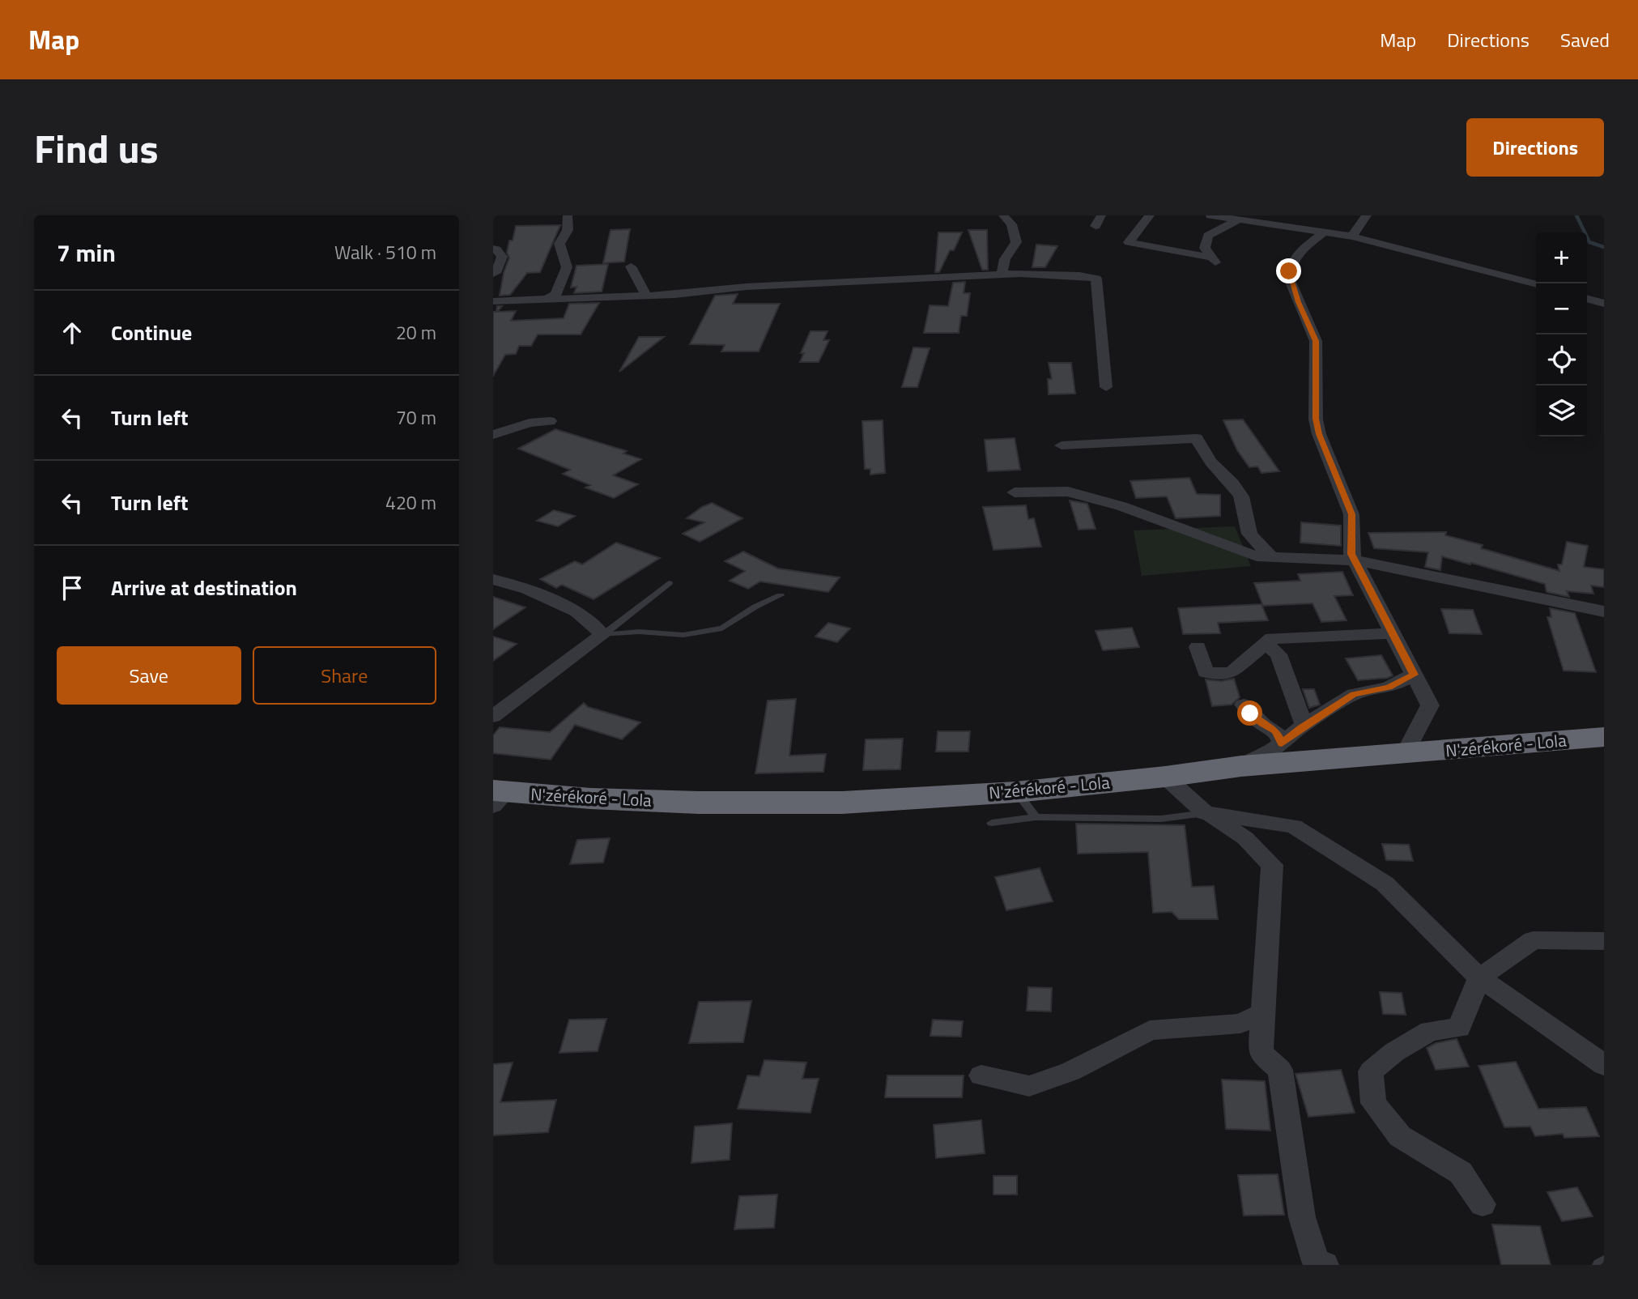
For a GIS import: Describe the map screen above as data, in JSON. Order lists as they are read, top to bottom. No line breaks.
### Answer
{"streets":{"highway":["N'zérékoré - Lola"]},"page":{"header":"Map","nav":["Map","Directions","Saved"],"title":"Find us","buttons":["Directions",["Save","Share"]],"heading":["7 min","Walk · 510 m"],"map_buttons":["+","−"],"list":[["Continue","20 m"],["Turn left","70 m"],["Turn left","420 m"],"Arrive at destination"]}}
